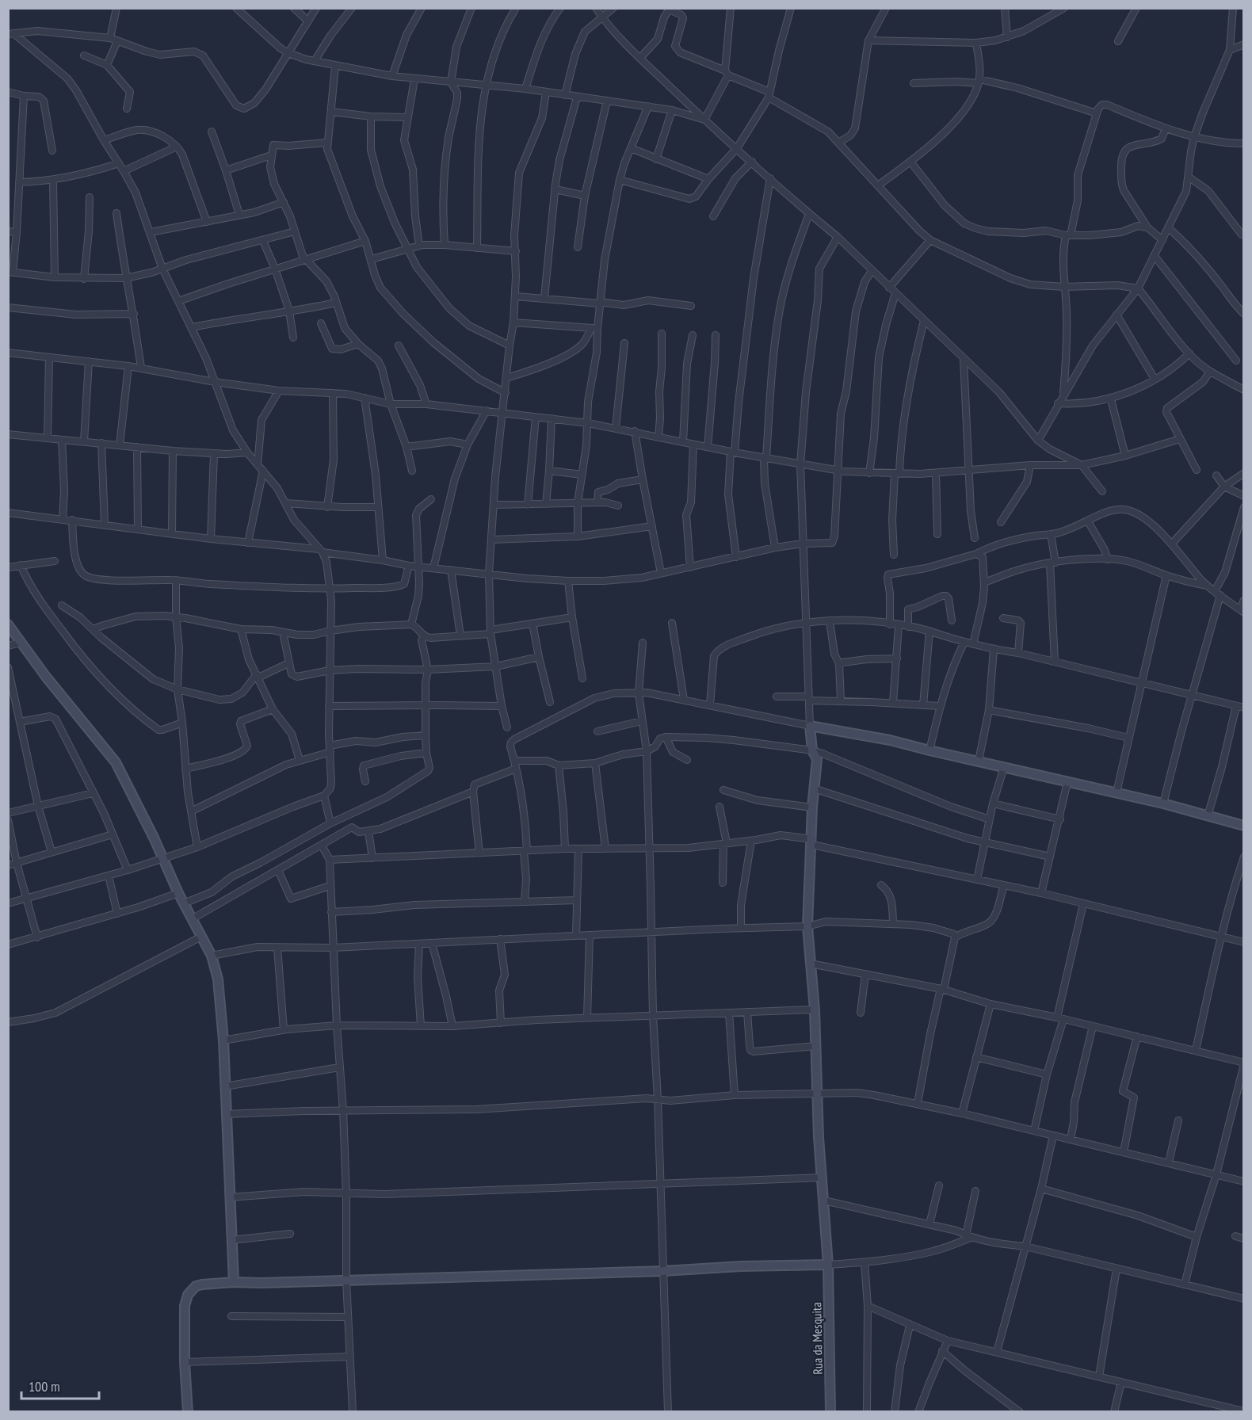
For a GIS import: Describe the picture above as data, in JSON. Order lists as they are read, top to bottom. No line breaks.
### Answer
{"streets":{"street":["Rua da Mesquita"]},"scale_bar":"100 m"}
